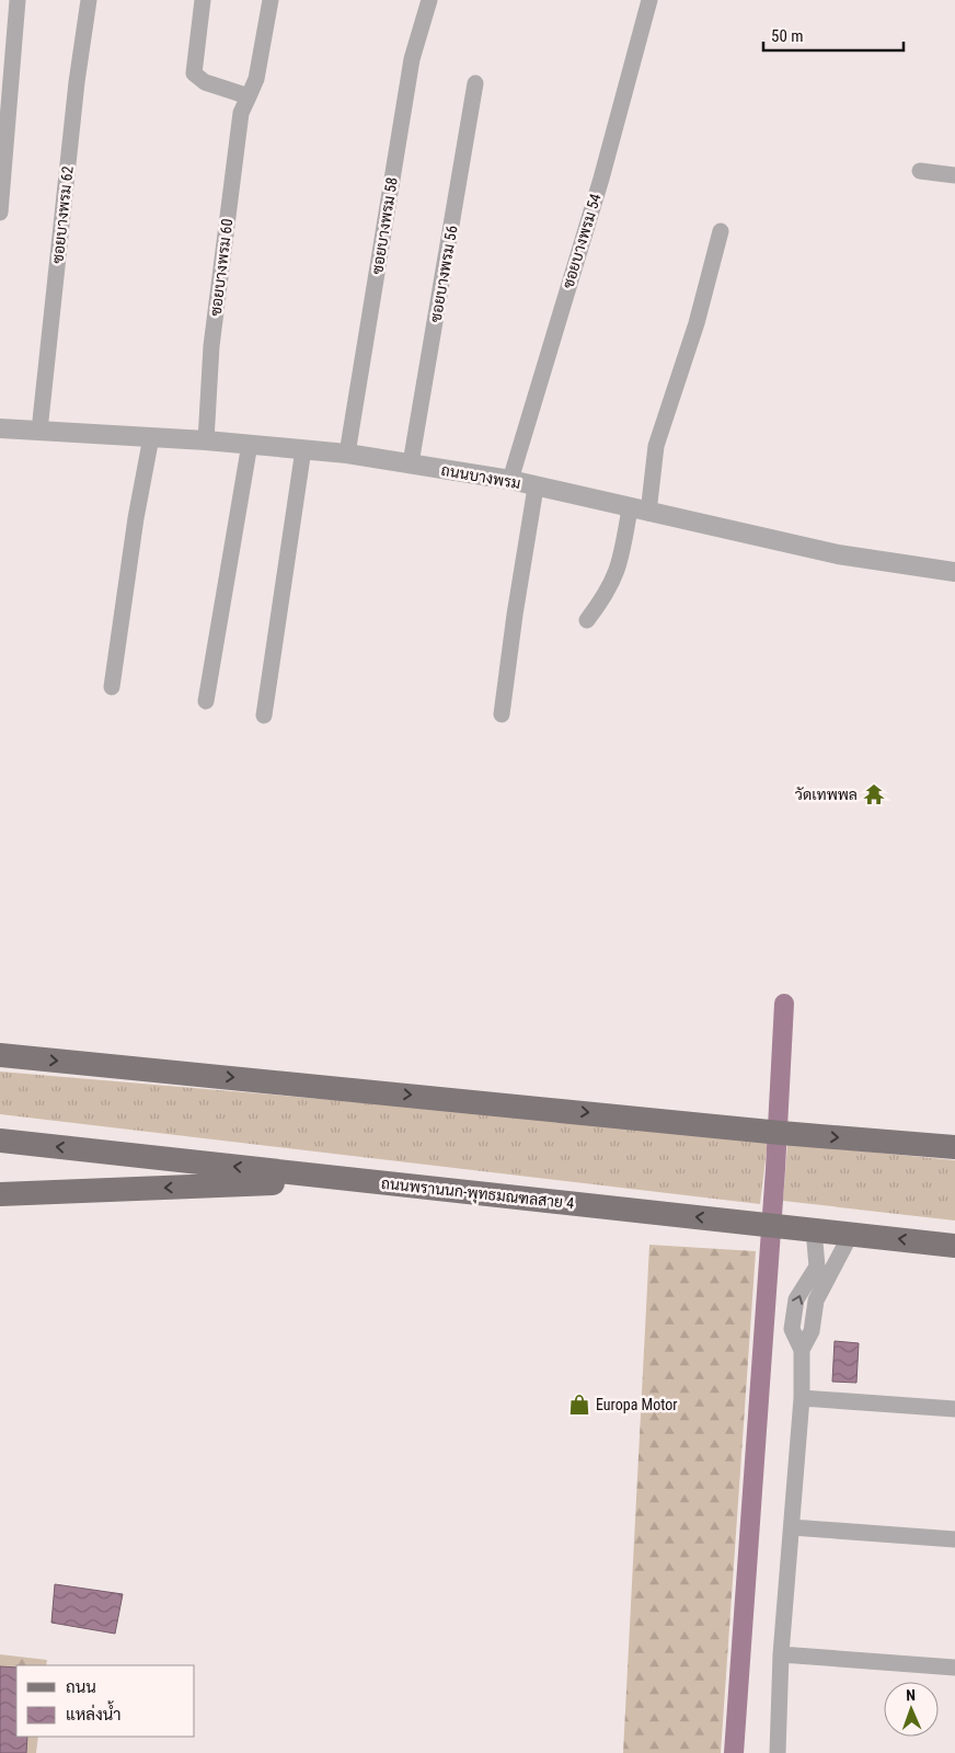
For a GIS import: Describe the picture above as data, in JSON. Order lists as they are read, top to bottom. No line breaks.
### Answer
{"streets":{"main road":["ถนนพรานนก-พุทธมณฑลสาย 4"],"street":["ซอยบางพรม 62","ซอยบางพรม 58","ซอยบางพรม 54","ซอยบางพรม 60","ซอยบางพรม 56","ถนนบางพรม"]},"crossings":[["ซอยบางพรม 62","ถนนบางพรม"],["ซอยบางพรม 58","ถนนบางพรม"],["ซอยบางพรม 54","ถนนบางพรม"],["ซอยบางพรม 60","ถนนบางพรม"],["ซอยบางพรม 56","ถนนบางพรม"]],"places":{"temple":["วัดเทพพล"],"shop":["Europa Motor"]},"legend":["ถนน","แหล่งน้ำ"],"scale_bar":"50 m","north":"top"}
